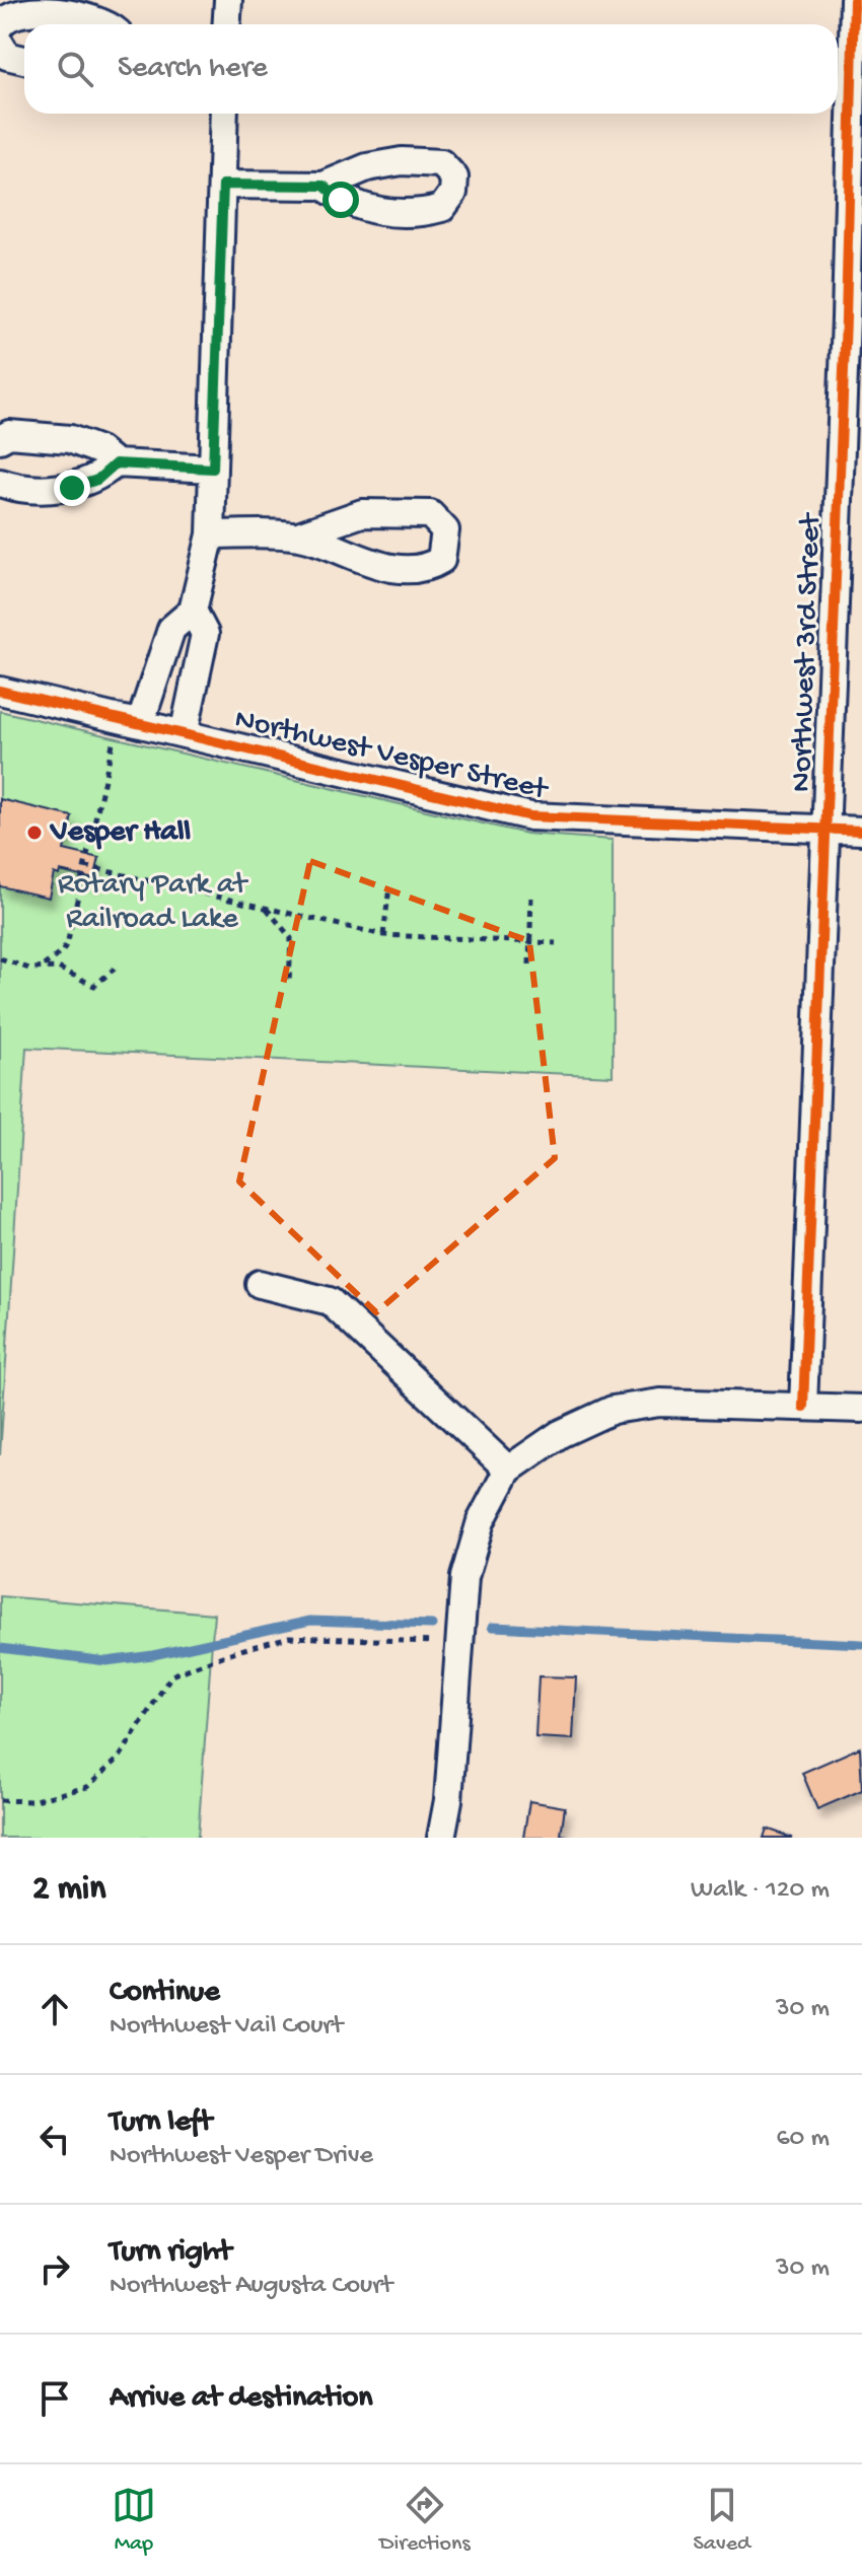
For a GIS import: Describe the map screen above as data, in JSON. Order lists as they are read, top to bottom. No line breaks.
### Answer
{"streets":{"street":["Northwest 3rd Street","Northwest Vesper Street"]},"crossings":[["Northwest 3rd Street","Northwest Vesper Street"]],"parks":["Rotary Park at Railroad Lake"],"places":["Vesper Hall"],"page":{"search":"Search here","heading":["2 min","Walk · 120 m"],"list":[["Continue","Northwest Vail Court","30 m"],["Turn left","Northwest Vesper Drive","60 m"],["Turn right","Northwest Augusta Court","30 m"],"Arrive at destination"],"nav":["Map","Directions","Saved"]}}
